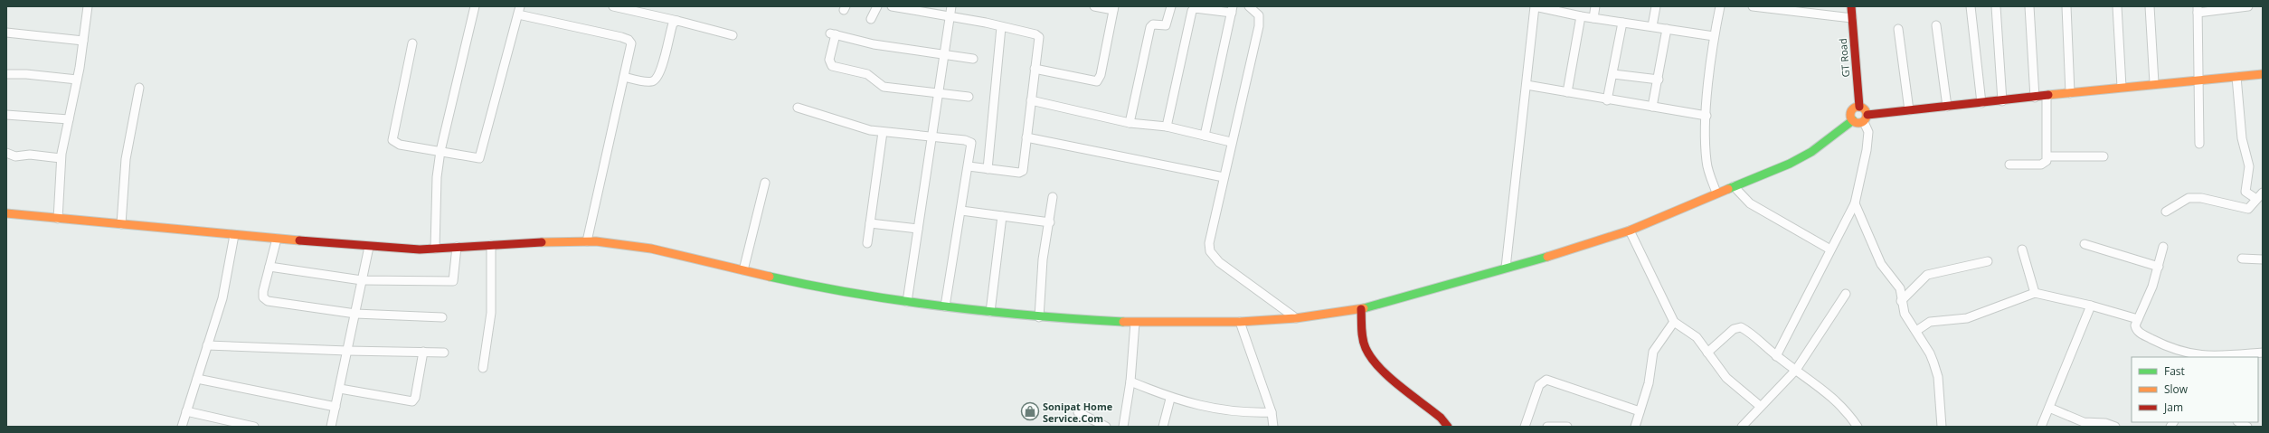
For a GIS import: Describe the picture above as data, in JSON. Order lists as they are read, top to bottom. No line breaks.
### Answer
{"streets":{"street":["GT Road"]},"places":{"shop":["Sonipat Home Service.Com"]},"legend":["Fast","Slow","Jam"]}
